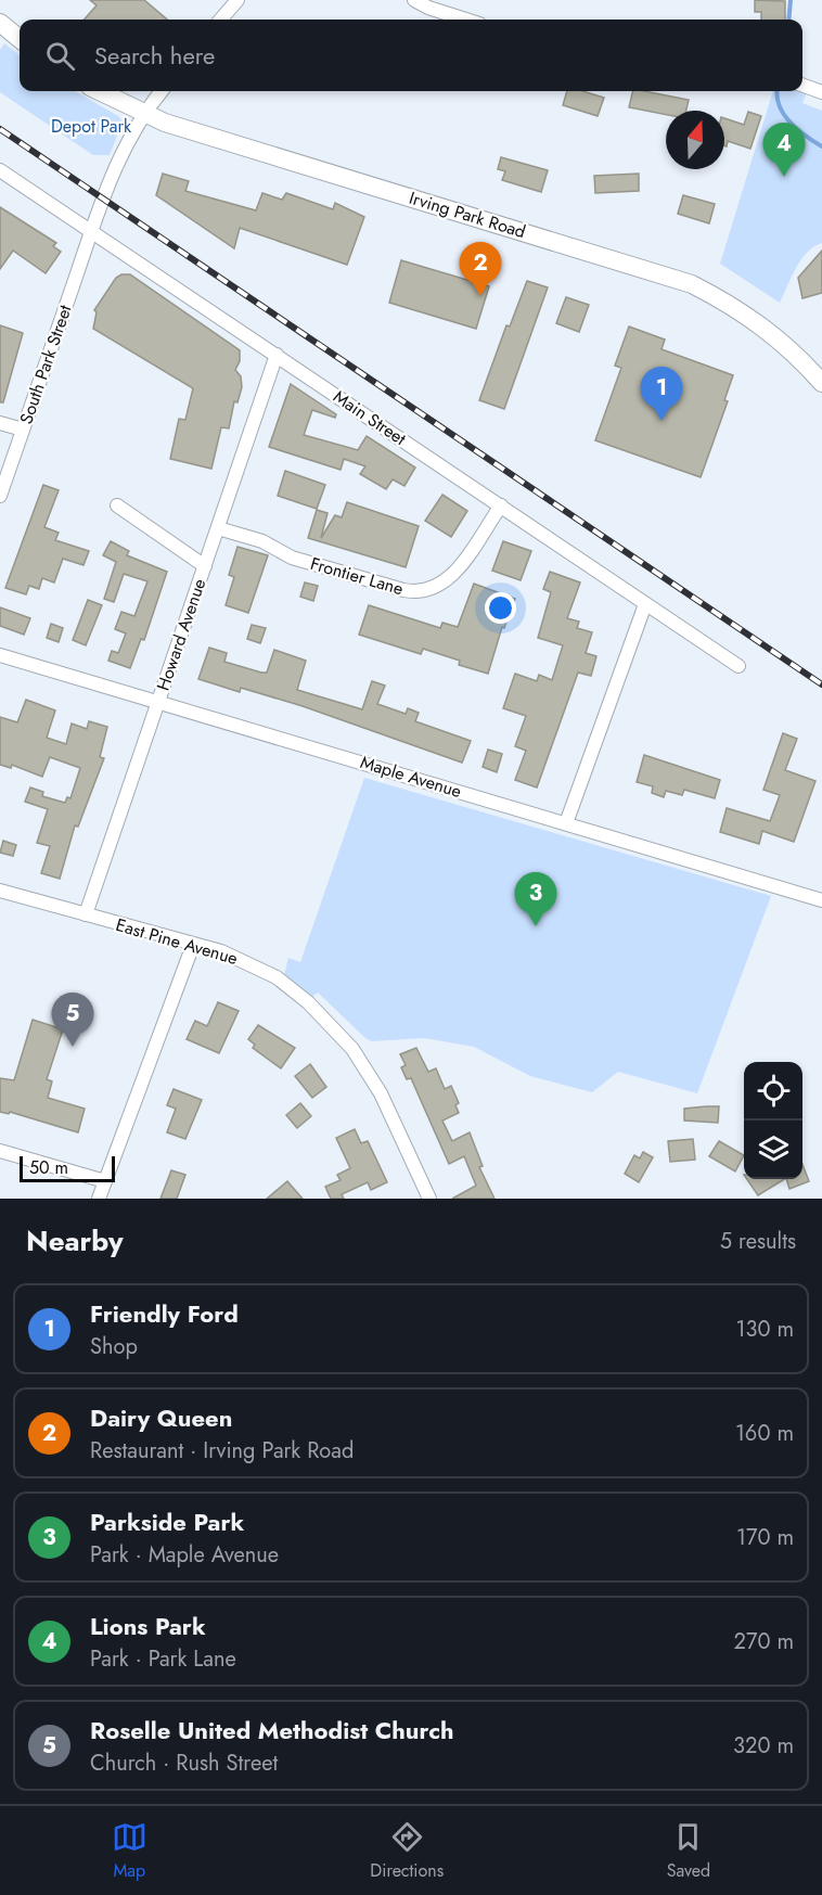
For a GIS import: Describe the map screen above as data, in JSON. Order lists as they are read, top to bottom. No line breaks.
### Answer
{"streets":{"main road":["Irving Park Road"],"street":["South Park Street","Main Street","Frontier Lane","Howard Avenue","Maple Avenue","East Pine Avenue"]},"crossings":[["Irving Park Road","South Park Street"],["South Park Street","Main Street"],["Main Street","Frontier Lane"],["Main Street","Howard Avenue"],["Frontier Lane","Howard Avenue"],["Howard Avenue","Maple Avenue"],["Howard Avenue","East Pine Avenue"]],"parks":["Depot Park"],"scale_bar":"50 m","north":"top","page":{"search":"Search here","pins":["4","2","1","3","5"],"scale":"50 m","heading":["Nearby","5 results"],"list":[{"mark":"1","name":"Friendly Ford","note":"Shop","value":"130 m"},{"mark":"2","name":"Dairy Queen","note":"Restaurant · Irving Park Road","value":"160 m"},{"mark":"3","name":"Parkside Park","note":"Park · Maple Avenue","value":"170 m"},{"mark":"4","name":"Lions Park","note":"Park · Park Lane","value":"270 m"},{"mark":"5","name":"Roselle United Methodist Church","note":"Church · Rush Street","value":"320 m"}],"nav":["Map","Directions","Saved"]}}
